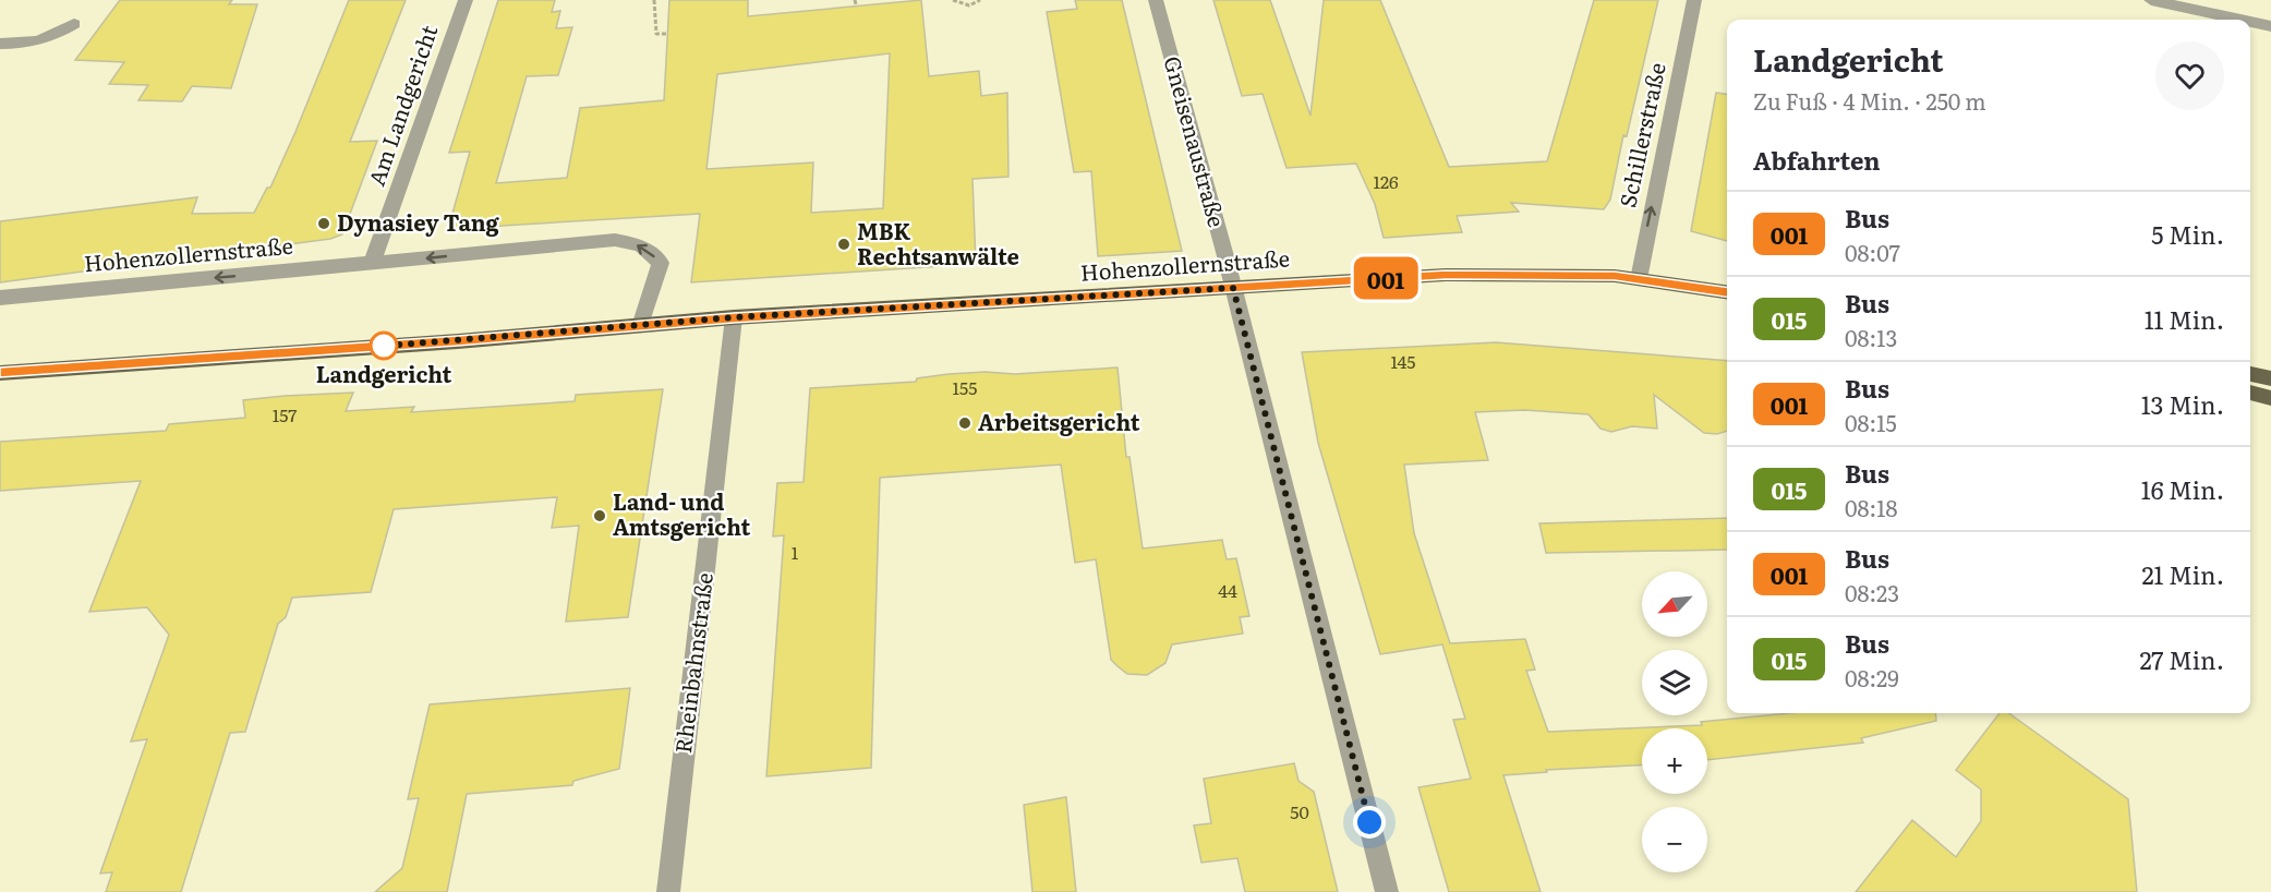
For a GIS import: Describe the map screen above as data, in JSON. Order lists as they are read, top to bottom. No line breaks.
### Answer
{"streets":{"main road":["Hohenzollernstraße"],"street":["Am Landgericht","Schillerstraße","Gneisenaustraße","Rheinbahnstraße"]},"crossings":[["Am Landgericht","Hohenzollernstraße"],["Schillerstraße","Hohenzollernstraße"],["Gneisenaustraße","Hohenzollernstraße"],["Hohenzollernstraße","Rheinbahnstraße"]],"one_way":["Schillerstraße"],"places":["Dynasiey Tang","MBK Rechtsanwälte","Landgericht","Arbeitsgericht","Land- und Amtsgericht"],"lines":["bus line 001"],"house_numbers":["126","145","155","157","1","44","50"],"north":"bottom left","page":{"on_map":"001","heading":[["Landgericht","Zu Fuß · 4 Min. · 250 m"],"Abfahrten"],"list":[{"mark":"001","name":"Bus","note":"08:07","value":"5 Min."},{"mark":"015","name":"Bus","note":"08:13","value":"11 Min."},{"mark":"001","name":"Bus","note":"08:15","value":"13 Min."},{"mark":"015","name":"Bus","note":"08:18","value":"16 Min."},{"mark":"001","name":"Bus","note":"08:23","value":"21 Min."},{"mark":"015","name":"Bus","note":"08:29","value":"27 Min."}],"map_buttons":["+","−"]}}
